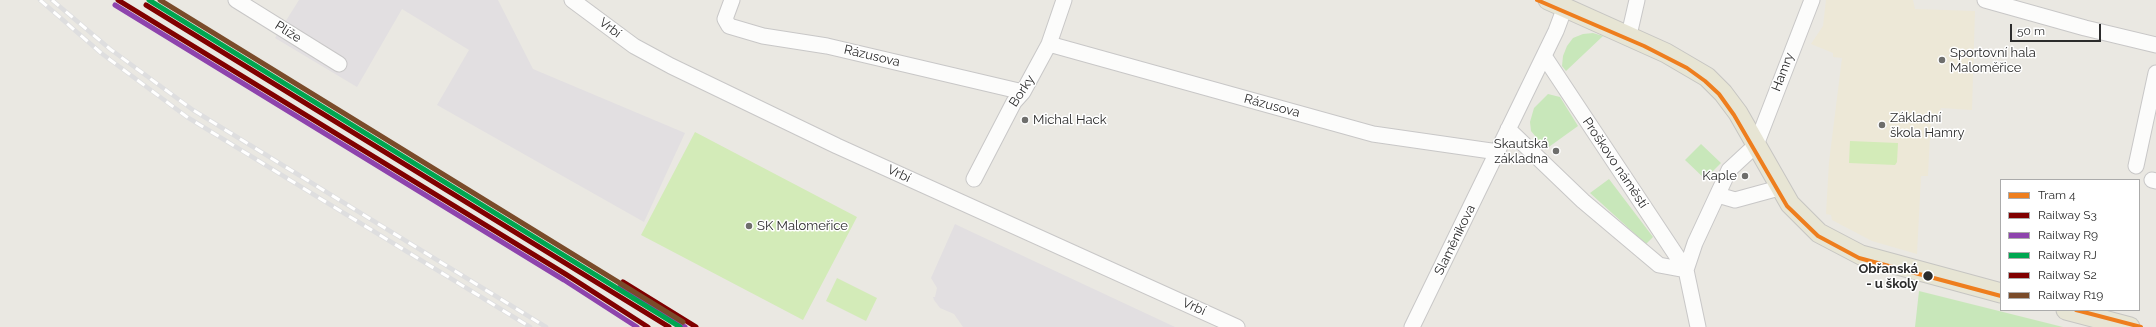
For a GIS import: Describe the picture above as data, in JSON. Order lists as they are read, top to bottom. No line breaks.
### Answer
{"streets":{"street":["Vrbí","Plíže","Rázusova","Hamry","Borky","Proškovo náměstí","Slaměníkova"]},"crossings":[["Rázusova","Borky"],["Rázusova","Slaměníkova"]],"places":["Sportovní hala Maloměřice","Michal Hack","Základní škola Hamry","Skautská základna","Kaple","SK Malomeřice","Obřanská - u školy"],"lines":["tram line 4","rail line S3","rail line RJ","rail line R19","rail line R9","rail line S2"],"legend":["Tram 4","Railway S3","Railway R9","Railway RJ","Railway S2","Railway R19"],"scale_bar":"50 m"}
